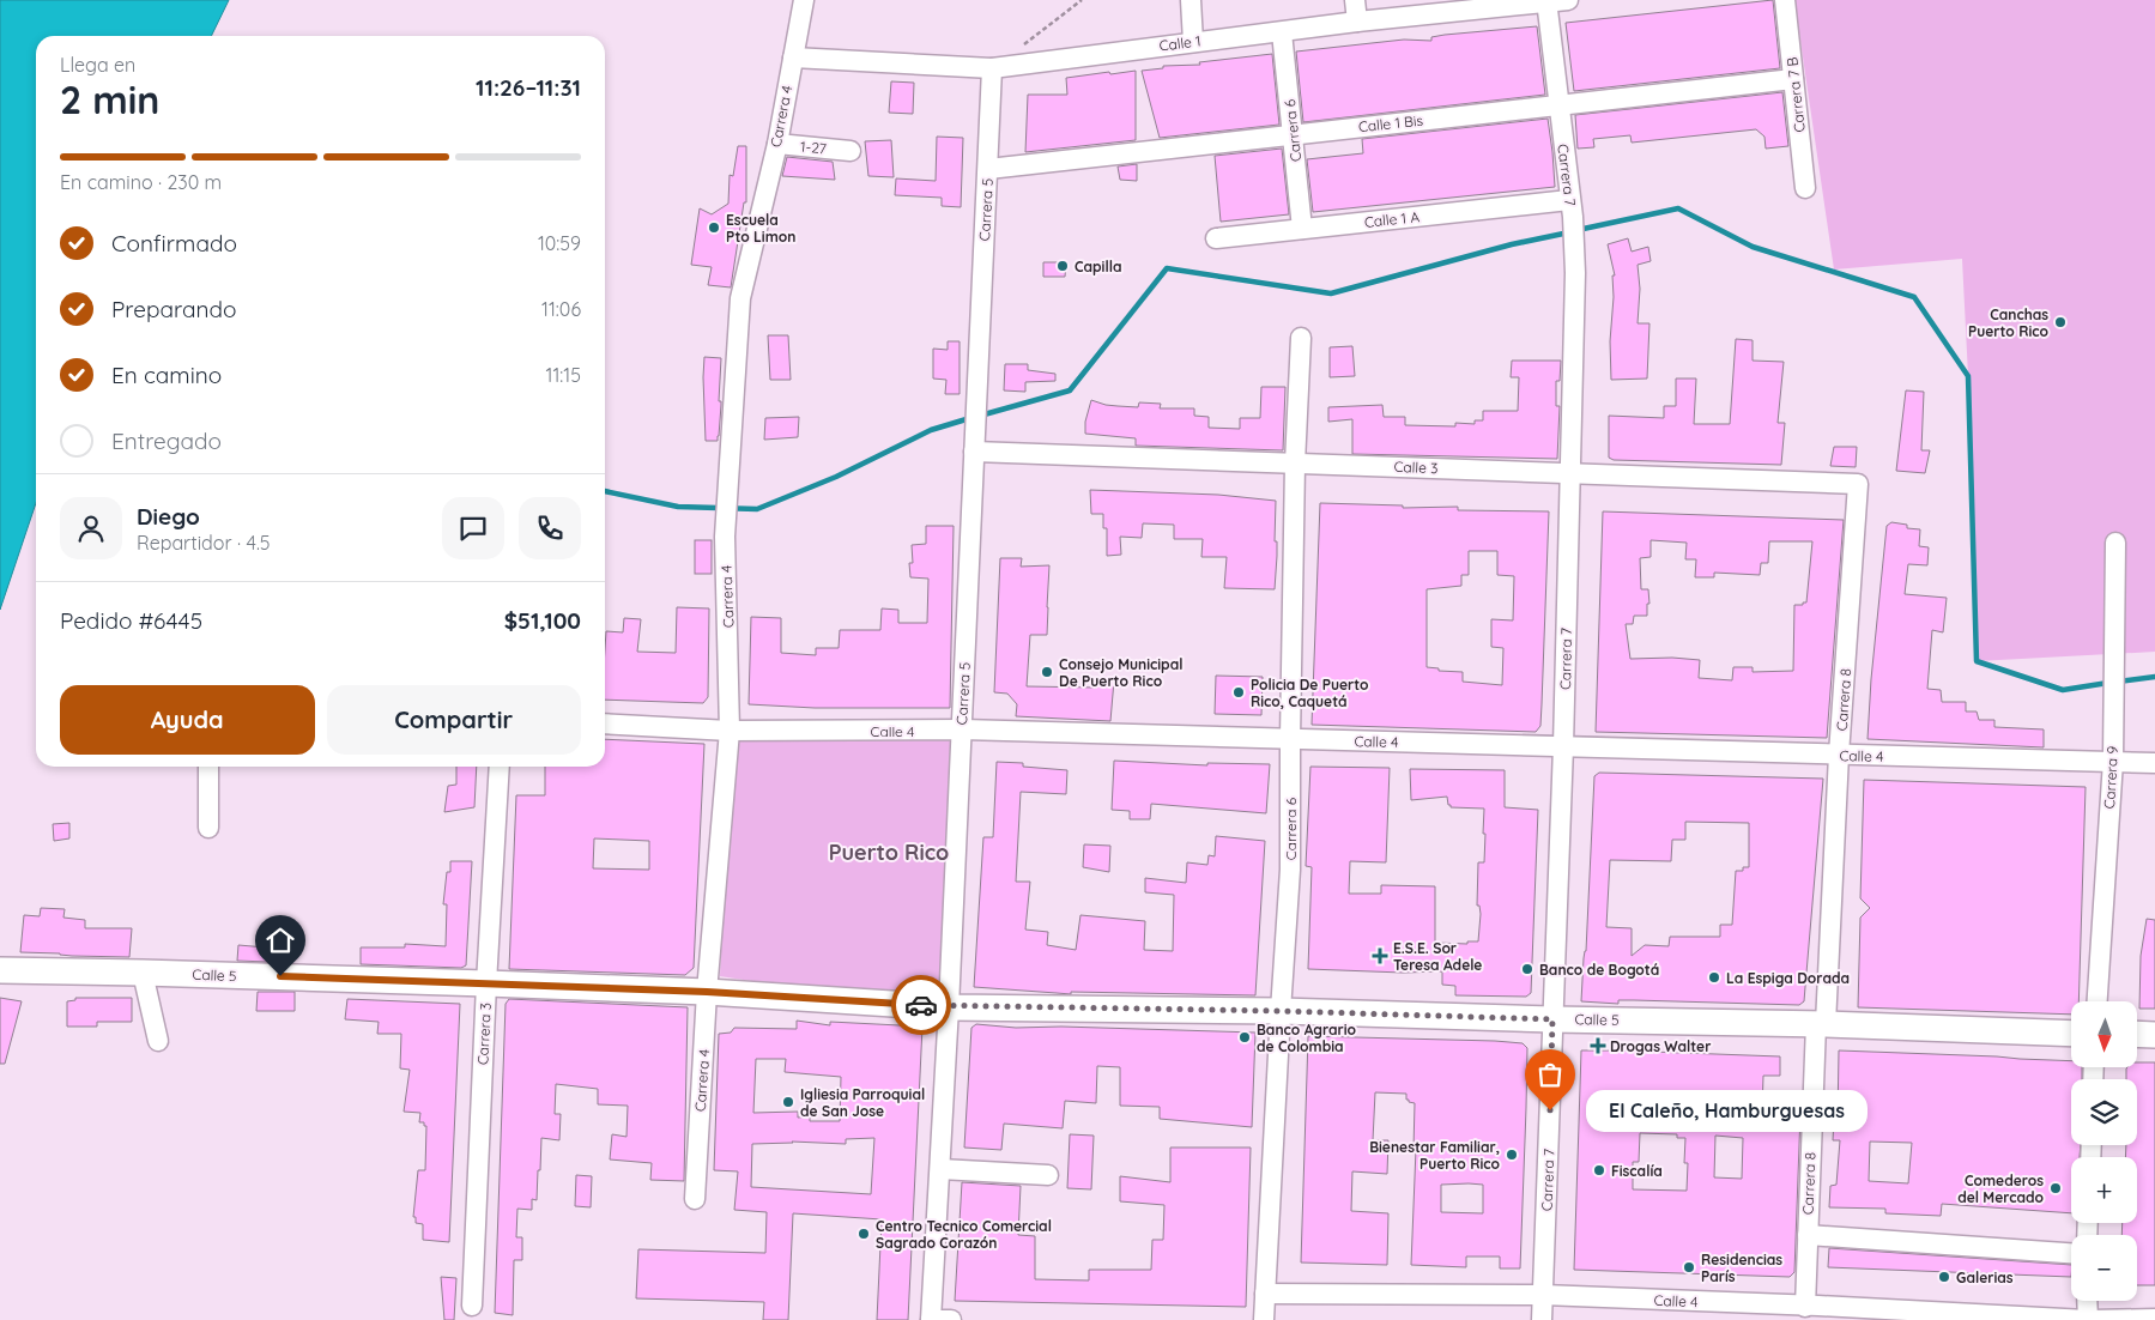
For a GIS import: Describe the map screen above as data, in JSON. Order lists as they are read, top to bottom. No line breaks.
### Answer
{"streets":{"street":["Calle 1","Carrera 7 B","Carrera 4","Calle 1 Bis","Carrera 6","1-27","Carrera 7","Carrera 5","Calle 1 A","Calle 3","Carrera 8","Calle 4","Carrera 9","Calle 5","Carrera 3"]},"crossings":[["Calle 1","Carrera 4"],["Calle 1","Carrera 6"],["Calle 1","Carrera 7"],["Calle 1","Carrera 5"],["Carrera 7 B","Calle 1 Bis"],["Carrera 4","1-27"],["Carrera 4","Calle 4"],["Carrera 4","Calle 5"],["Calle 1 Bis","Carrera 6"],["Calle 1 Bis","Carrera 7"],["Calle 1 Bis","Carrera 5"],["Carrera 6","Calle 1 A"],["Carrera 6","Calle 3"],["Carrera 6","Calle 4"],["Carrera 6","Calle 5"],["Carrera 7","Calle 1 A"],["Carrera 7","Calle 3"],["Carrera 7","Calle 4"],["Carrera 7","Calle 5"],["Carrera 5","Calle 3"],["Carrera 5","Calle 4"],["Carrera 5","Calle 5"],["Calle 3","Carrera 8"],["Carrera 8","Calle 4"],["Carrera 8","Calle 5"],["Calle 4","Carrera 9"],["Calle 5","Carrera 3"]],"districts":["Puerto Rico"],"places":{"other":["Escuela Pto Limon","Capilla","Canchas Puerto Rico","Consejo Municipal De Puerto Rico","Policia De Puerto Rico, Caquetá","Banco de Bogotá","La Espiga Dorada","Banco Agrario de Colombia","Igliesia Parroquial de San Jose","El Caleño, Hamburguesas","Bienestar Familiar, Puerto Rico","Fiscalía","Comederos del Mercado","Centro Tecnico Comercial Sagrado Corazón","Residencias París","Galerias"],"health":["E.S.E. Sor Teresa Adele","Drogas Walter"]},"north":"bottom","page":{"heading":["2 min","Llega en","11:26–11:31"],"panel":["Diego","Repartidor · 4.5","Pedido #6445","$51,100"],"bar":"En camino · 230 m","list":[["Confirmado","10:59"],["Preparando","11:06"],["En camino","11:15"],"Entregado"],"buttons":["Ayuda","Compartir"],"map_buttons":["+","−"],"bubble":"El Caleño, Hamburguesas"}}
